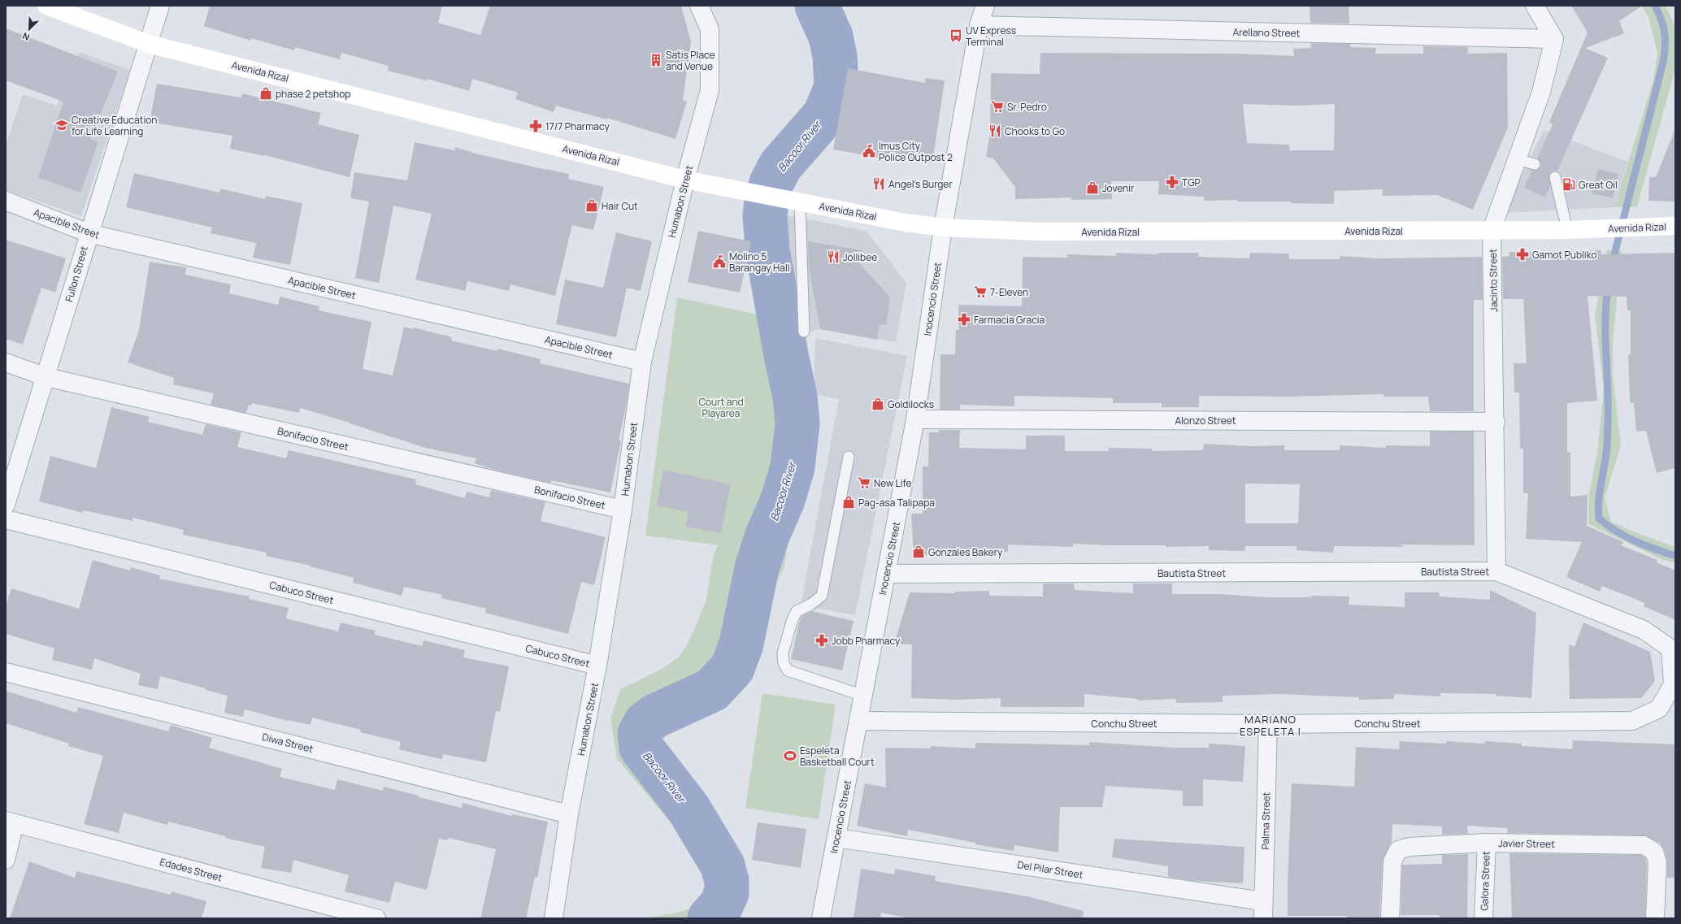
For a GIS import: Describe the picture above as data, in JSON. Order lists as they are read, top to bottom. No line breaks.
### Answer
{"streets":{"main road":["Avenida Rizal"],"street":["Arellano Street","Humabon Street","Apacible Street","Fullon Street","Jacinto Street","Inocencio Street","Alonzo Street","Bonifacio Street","Bautista Street","Cabuco Street","Conchu Street","Diwa Street","Palma Street","Javier Street","Edades Street","Del Pilar Street","Galora Street"]},"crossings":[["Arellano Street","Jacinto Street"],["Arellano Street","Inocencio Street"],["Avenida Rizal","Humabon Street"],["Avenida Rizal","Fullon Street"],["Avenida Rizal","Jacinto Street"],["Avenida Rizal","Inocencio Street"],["Humabon Street","Apacible Street"],["Humabon Street","Bonifacio Street"],["Humabon Street","Cabuco Street"],["Humabon Street","Diwa Street"],["Apacible Street","Fullon Street"],["Fullon Street","Bonifacio Street"],["Jacinto Street","Alonzo Street"],["Jacinto Street","Bautista Street"],["Jacinto Street","Conchu Street"],["Inocencio Street","Alonzo Street"],["Inocencio Street","Bautista Street"],["Inocencio Street","Conchu Street"],["Inocencio Street","Del Pilar Street"],["Bautista Street","Conchu Street"],["Conchu Street","Palma Street"],["Palma Street","Del Pilar Street"],["Javier Street","Galora Street"]],"districts":["MARIANO ESPELETA I"],"water":["Bacoor River"],"parks":["Court and Playarea"],"places":{"bus stop":["UV Express Terminal"],"building":["Satis Place and Venue"],"shop":["phase 2 petshop","Jovenir","Hair Cut","Goldilocks","Pag-asa Talipapa","Gonzales Bakery"],"supermarket":["Sr. Pedro","7-Eleven","New Life"],"school or university":["Creative Education for Life Learning"],"pharmacy":["17/7 Pharmacy","TGP","Gamot Publiko","Farmacia Gracia","Jobb Pharmacy"],"restaurant":["Chooks to Go","Angel's Burger","Jollibee"],"public building":["Imus City Police Outpost 2","Molino 5 Barangay Hall"],"fuel station":["Great Oil"],"sports":["Espeleta Basketball Court"]},"north":"bottom left"}
